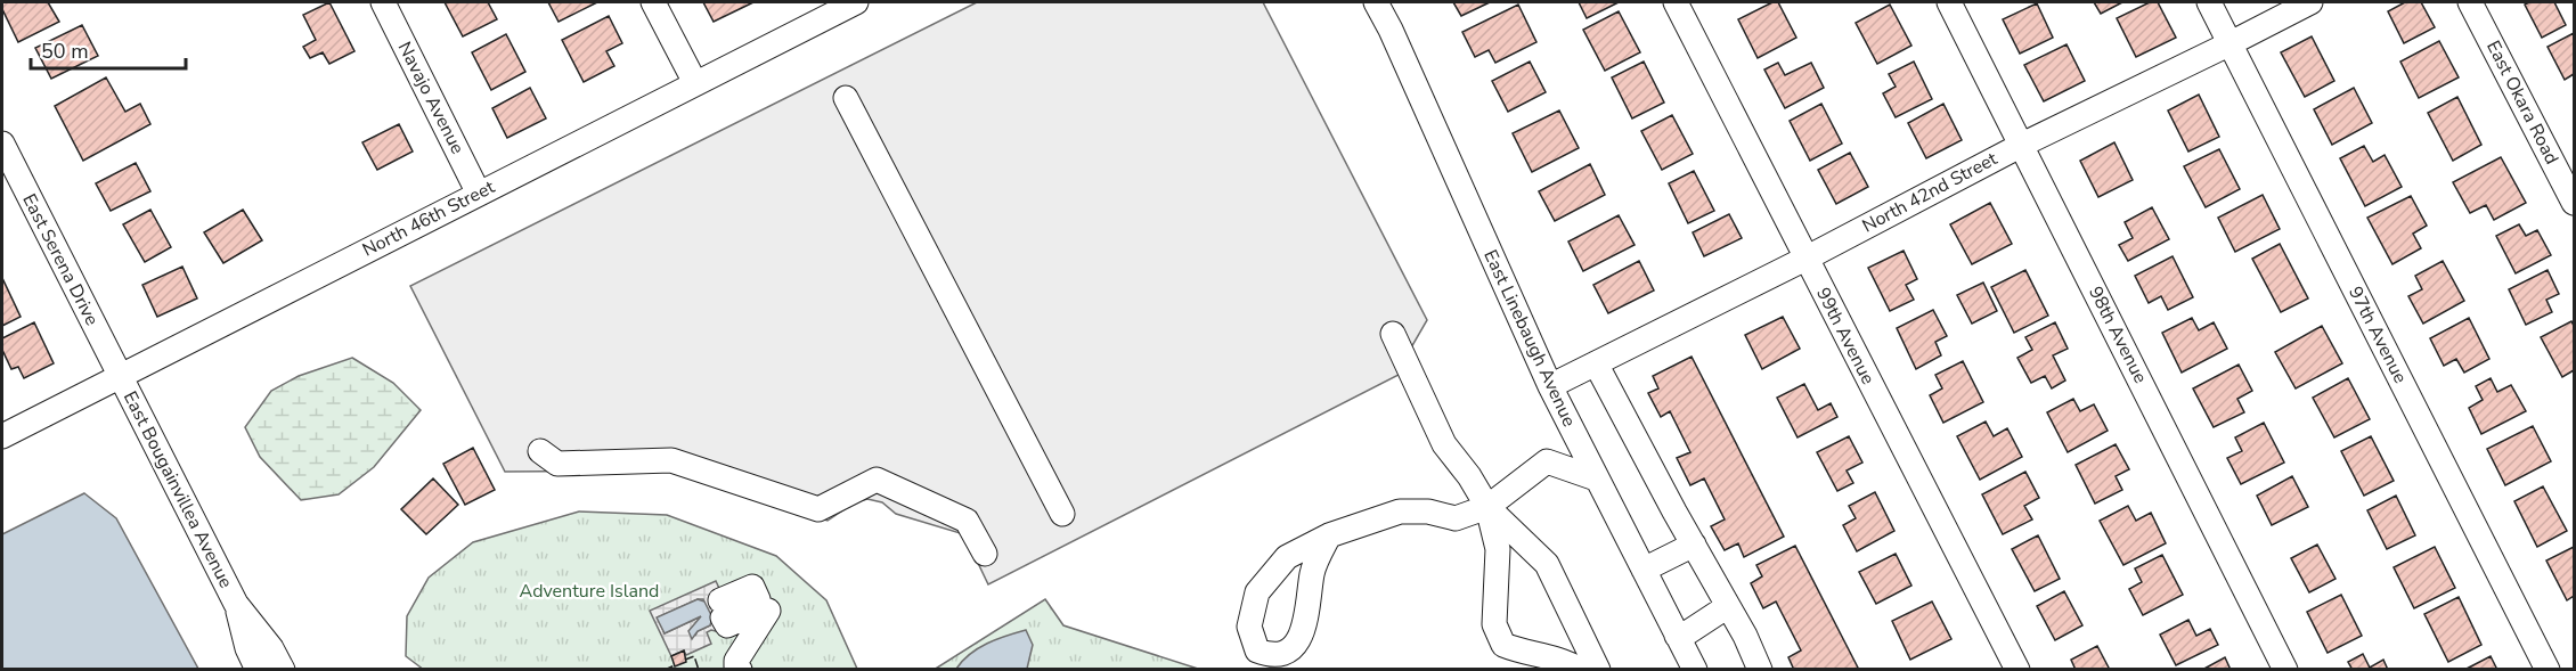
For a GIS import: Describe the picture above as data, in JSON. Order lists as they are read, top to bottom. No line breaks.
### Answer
{"streets":{"street":["Navajo Avenue","East Okara Road","North 42nd Street","North 46th Street","East Serena Drive","98th Avenue","97th Avenue","99th Avenue","East Linebaugh Avenue","East Bougainvillea Avenue"]},"crossings":[["Navajo Avenue","North 46th Street"],["North 42nd Street","98th Avenue"],["North 42nd Street","97th Avenue"],["North 42nd Street","99th Avenue"],["North 42nd Street","East Linebaugh Avenue"],["North 46th Street","East Serena Drive"],["North 46th Street","East Bougainvillea Avenue"],["East Serena Drive","East Bougainvillea Avenue"]],"parks":["Adventure Island"],"scale_bar":"50 m"}
